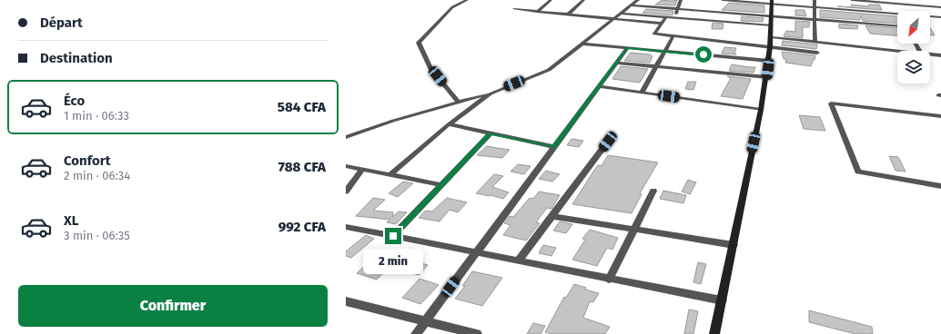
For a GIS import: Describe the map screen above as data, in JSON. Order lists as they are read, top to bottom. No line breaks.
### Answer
{"north":"bottom left","page":{"banner":["Départ","Destination"],"list":[{"name":"Éco","note":"1 min · 06:33","value":"584 CFA"},{"name":"Confort","note":"2 min · 06:34","value":"788 CFA"},{"name":"XL","note":"3 min · 06:35","value":"992 CFA"}],"bubble":"2 min","buttons":"Confirmer"}}
